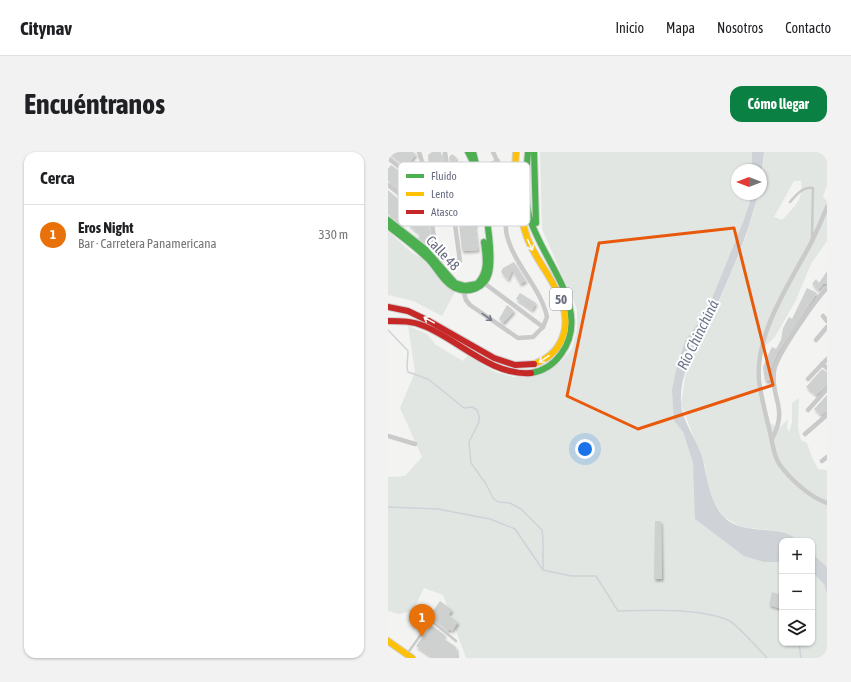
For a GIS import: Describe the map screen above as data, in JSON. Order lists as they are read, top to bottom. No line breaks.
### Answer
{"streets":{"main road":["Calle 48","50"]},"water":["Río Chinchiná"],"legend":["Fluido","Lento","Atasco"],"north":"left","page":{"header":"Citynav","nav":["Inicio","Mapa","Nosotros","Contacto"],"buttons":"Cómo llegar","title":"Encuéntranos","heading":"Cerca","list":[{"mark":"1","name":"Eros Night","note":"Bar · Carretera Panamericana","value":"330 m"}],"map_buttons":["+","−"],"pins":"1"}}
